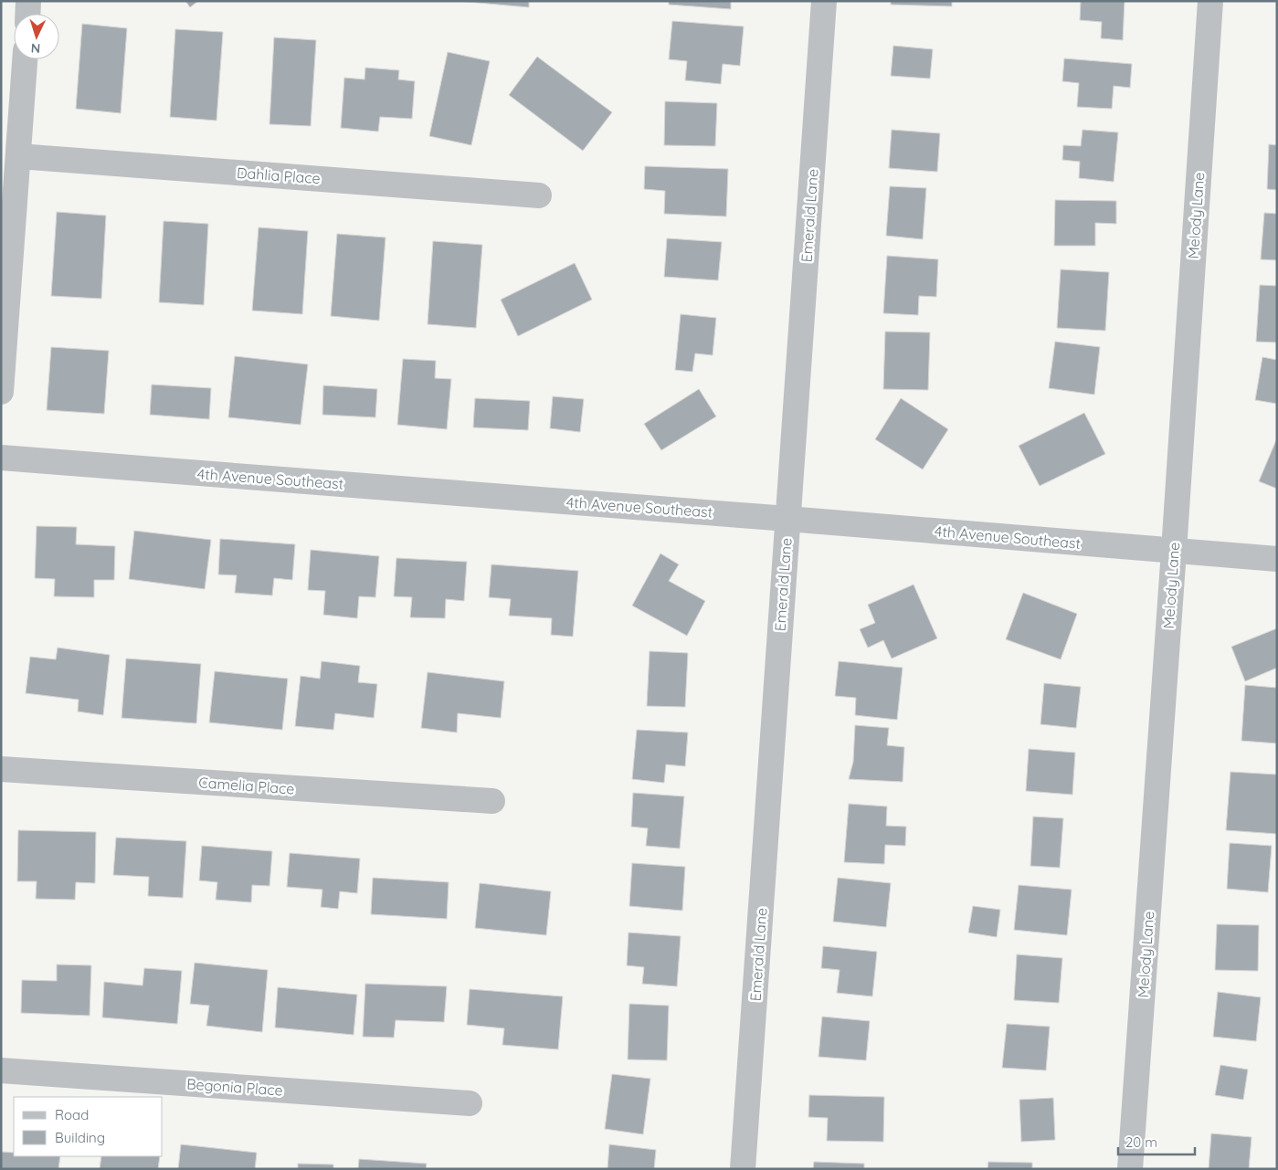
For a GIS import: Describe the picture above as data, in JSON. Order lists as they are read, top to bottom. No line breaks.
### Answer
{"streets":{"street":["Dahlia Place","Emerald Lane","Melody Lane","4th Avenue Southeast","Camelia Place","Begonia Place"]},"crossings":[["Emerald Lane","4th Avenue Southeast"],["Melody Lane","4th Avenue Southeast"]],"legend":["Road","Building"],"scale_bar":"20 m","north":"bottom"}
